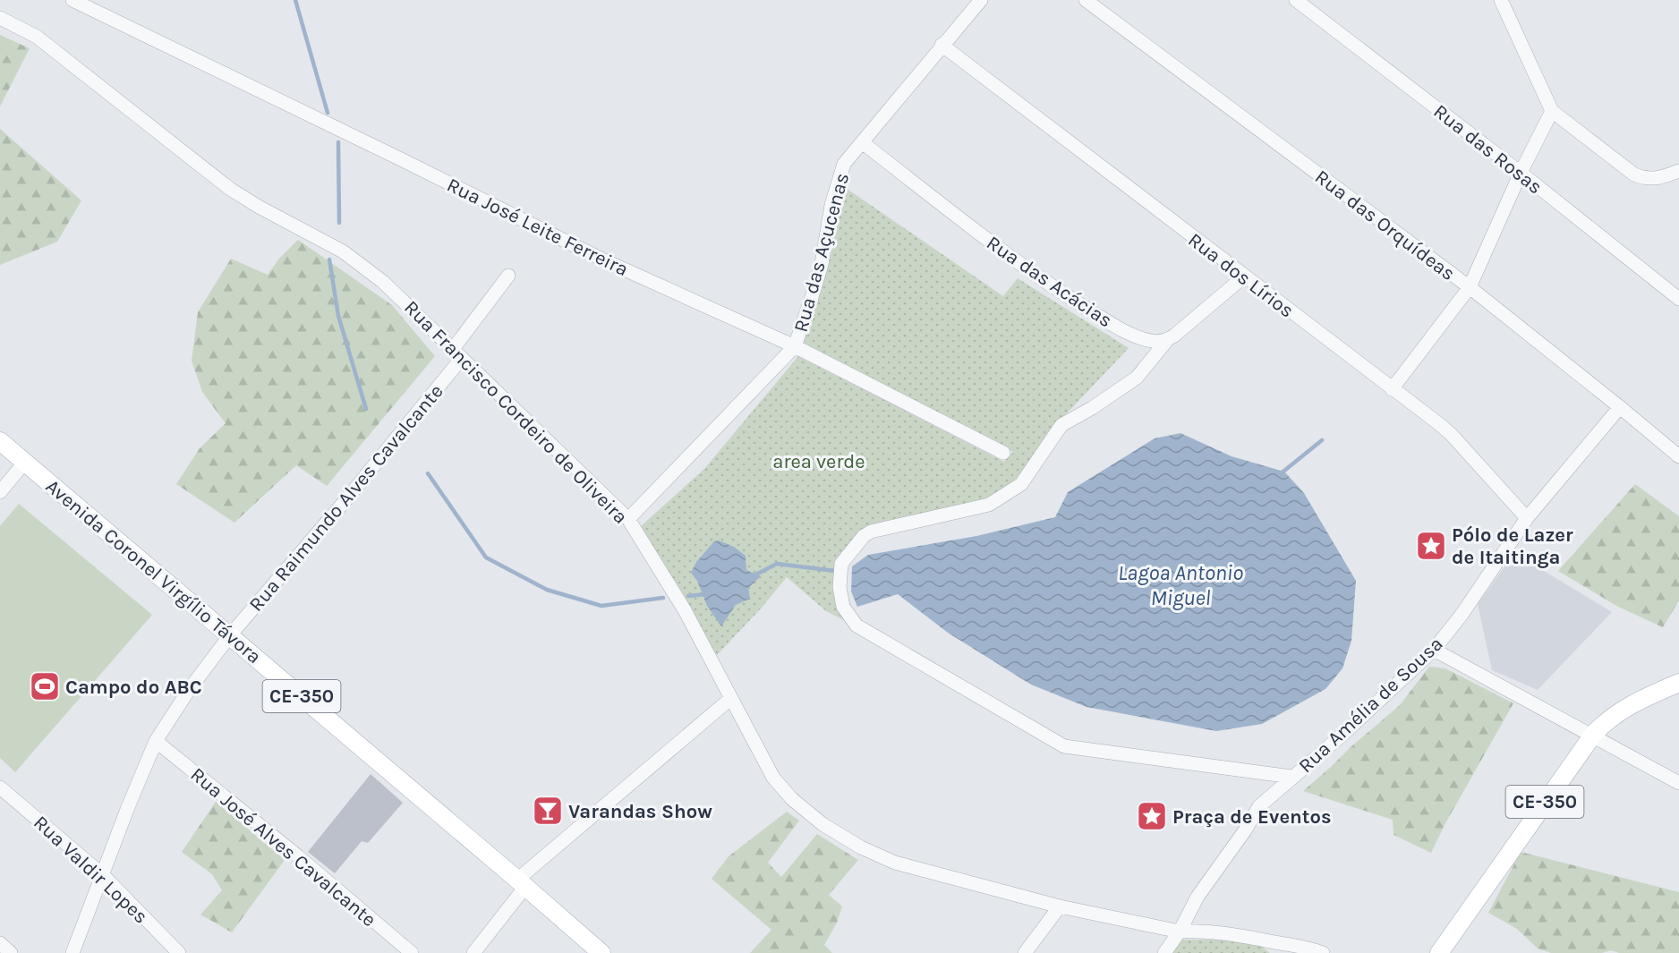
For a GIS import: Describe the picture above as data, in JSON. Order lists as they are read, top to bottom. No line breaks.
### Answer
{"streets":{"main road":["Avenida Coronel Virgílio Távora","CE-350"],"street":["Rua das Rosas","Rua das Orquídeas","Rua José Leite Ferreira","Rua das Açucenas","Rua dos Lírios","Rua das Acácias","Rua Francisco Cordeiro de Oliveira","Rua Raimundo Alves Cavalcante","Rua Amélia de Sousa","Rua José Alves Cavalcante","Rua Valdir Lopes"]},"crossings":[["Rua das Orquídeas","Rua Amélia de Sousa"],["Rua José Leite Ferreira","Rua das Açucenas"],["Rua das Açucenas","Rua dos Lírios"],["Rua das Açucenas","Rua das Acácias"],["Rua das Açucenas","Rua Francisco Cordeiro de Oliveira"],["Rua dos Lírios","Rua Amélia de Sousa"],["Rua Francisco Cordeiro de Oliveira","Rua Raimundo Alves Cavalcante"],["Rua Francisco Cordeiro de Oliveira","Rua Amélia de Sousa"],["Rua Raimundo Alves Cavalcante","Avenida Coronel Virgílio Távora"],["Rua Raimundo Alves Cavalcante","Rua José Alves Cavalcante"],["Rua Raimundo Alves Cavalcante","Rua Valdir Lopes"]],"water":["Lagoa Antonio Miguel"],"parks":["area verde"],"places":{"place":["Pólo de Lazer de Itaitinga","Praça de Eventos"],"sports":["Campo do ABC"],"bar":["Varandas Show"]}}
